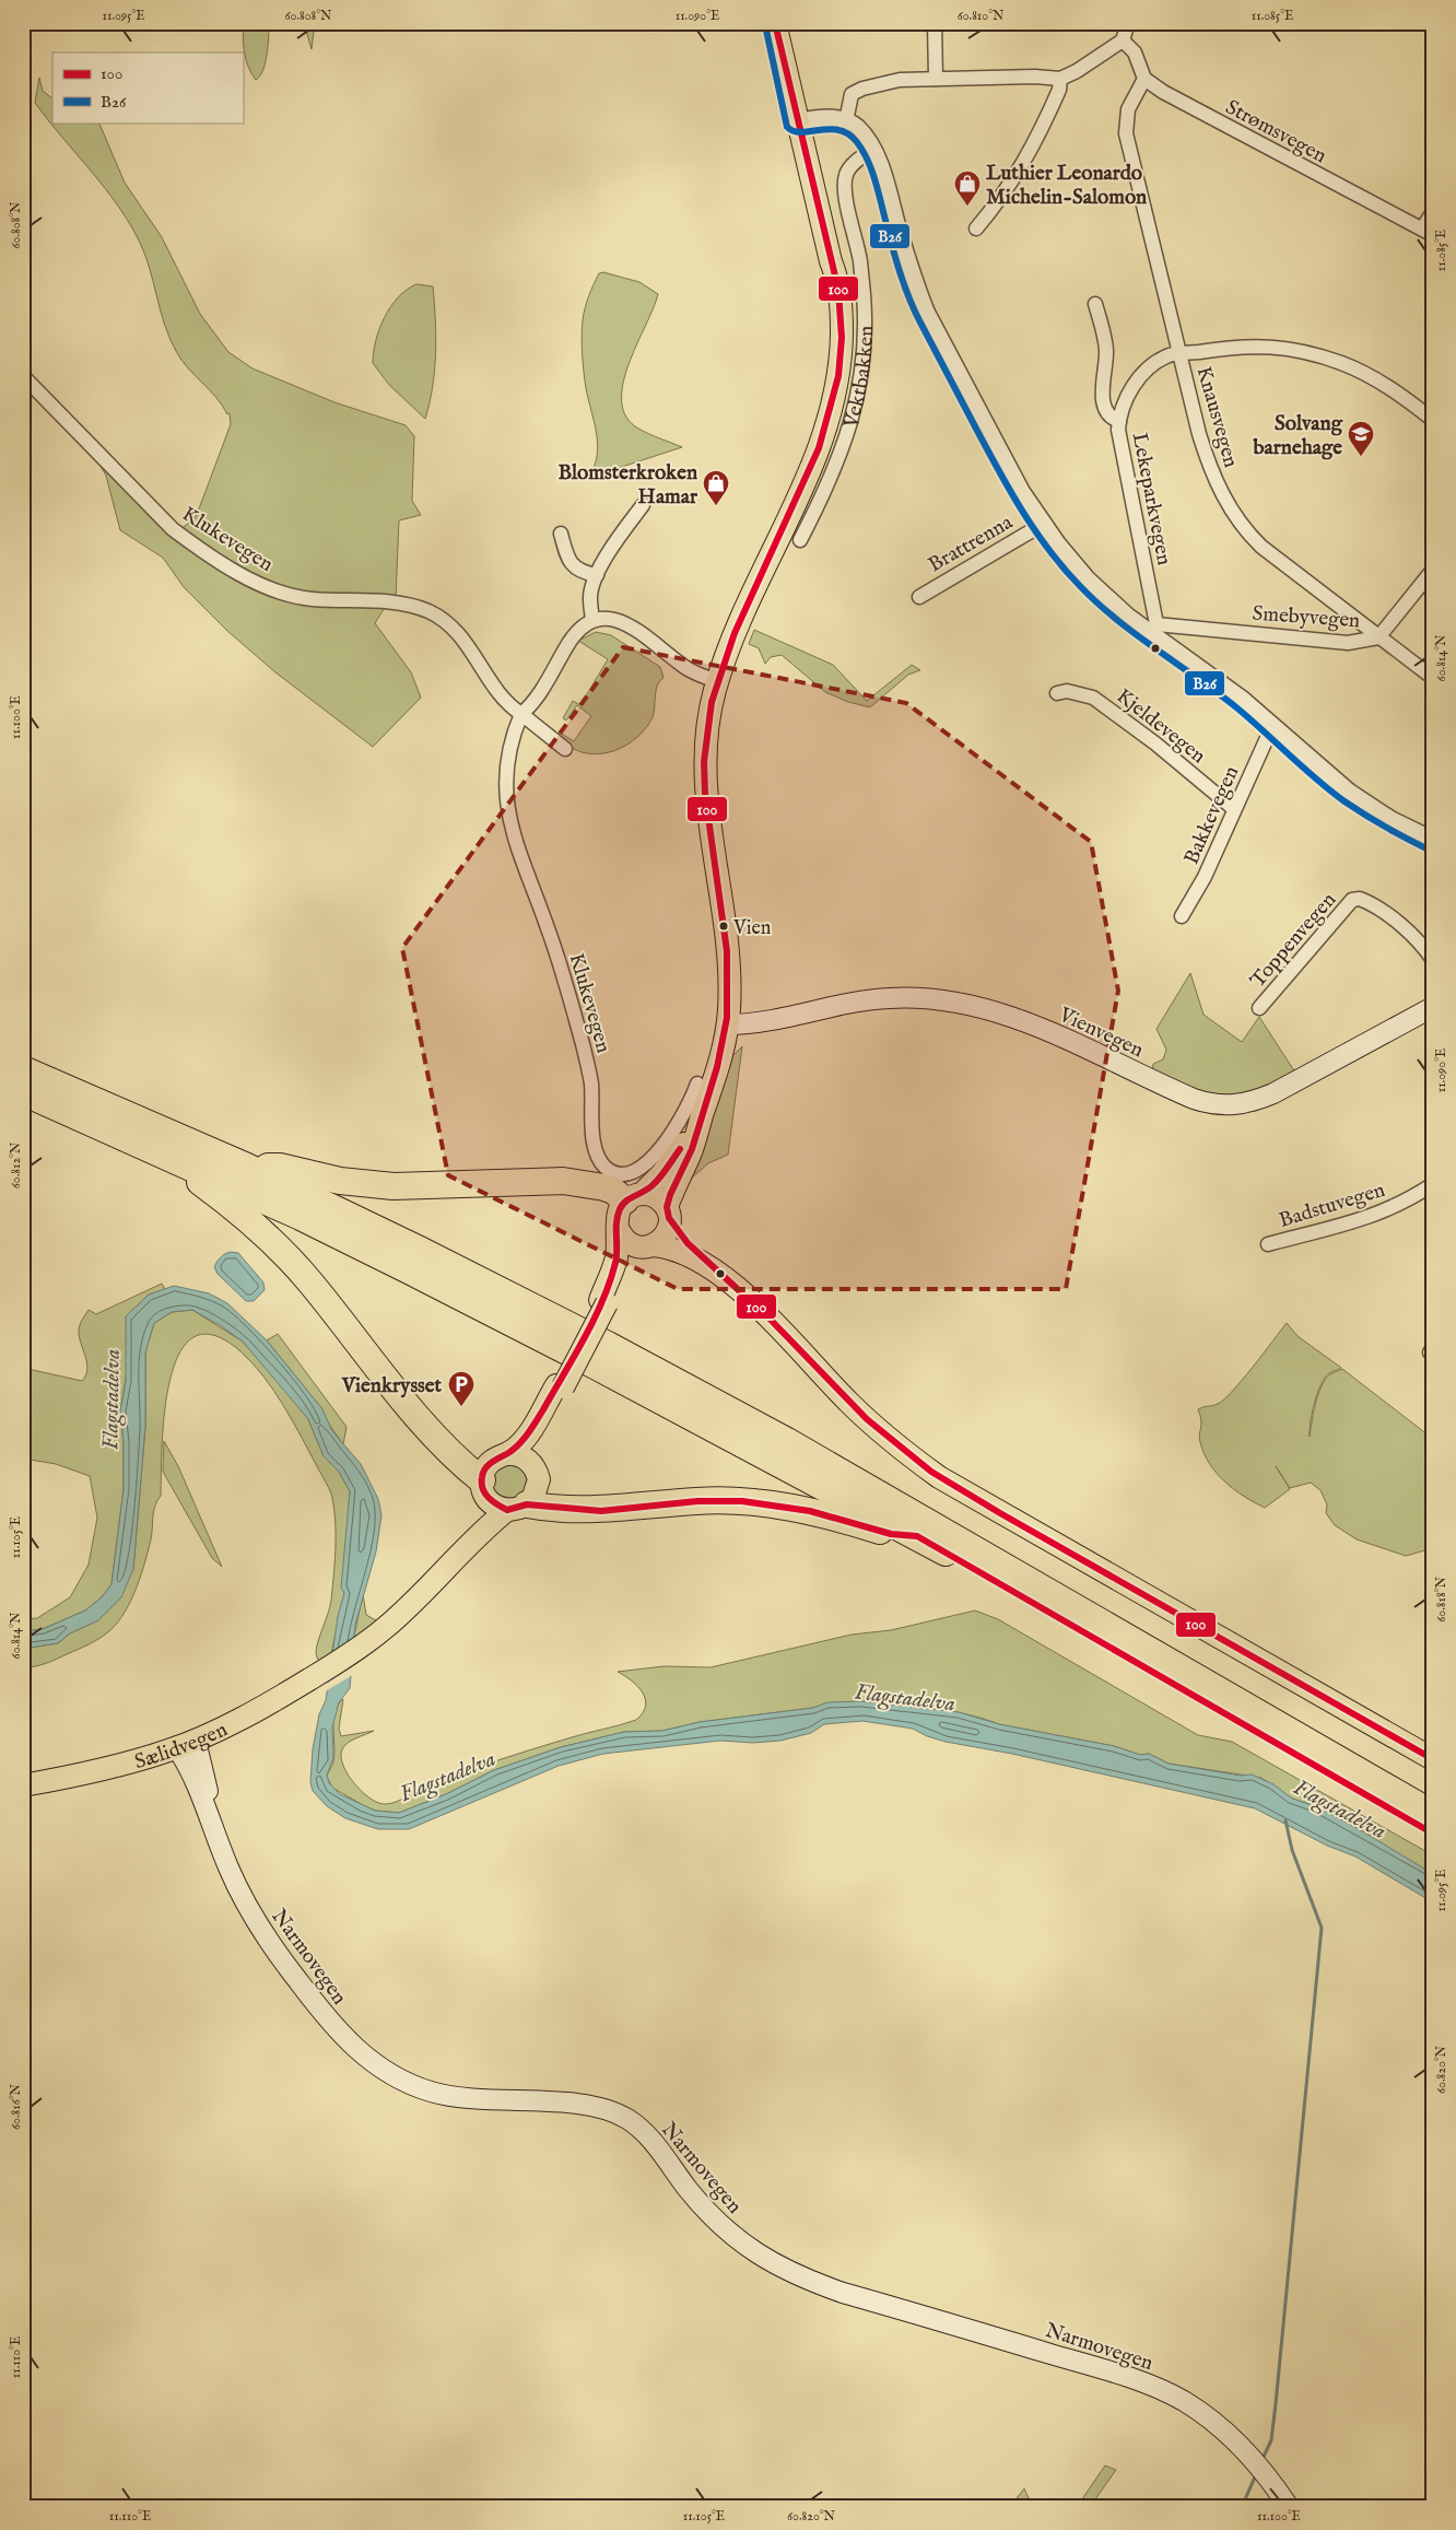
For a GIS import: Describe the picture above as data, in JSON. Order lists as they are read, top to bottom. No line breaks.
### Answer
{"streets":{"main road":["Vektbakken","Vienvegen","Sælidvegen","Narmovegen"],"street":["Strømsvegen","Knausvegen","Lekeparkvegen","Klukevegen","Brattrenna","Smebyvegen","Kjeldevegen","Bakkevegen","Toppenvegen","Badstuvegen"]},"crossings":[["Strømsvegen","Knausvegen"],["Vektbakken","Vienvegen"],["Knausvegen","Lekeparkvegen"],["Knausvegen","Smebyvegen"],["Lekeparkvegen","Smebyvegen"],["Kjeldevegen","Bakkevegen"],["Sælidvegen","Narmovegen"]],"water":["Flagstadelva"],"places":{"shop":["Luthier Leonardo Michelin-Salomon","Blomsterkroken Hamar"],"school or university":["Solvang barnehage"],"other":["Vien"],"parking":["Vienkrysset"]},"lines":["transit line 100","transit line B26"],"legend":["100","B26"],"coordinates":["11.095°E","60.808°N","11.090°E","60.810°N","11.085°E","60.814°N","11.100°E","60.812°N","11.105°E","60.818°N","60.820°N","60.816°N","11.110°E"]}
